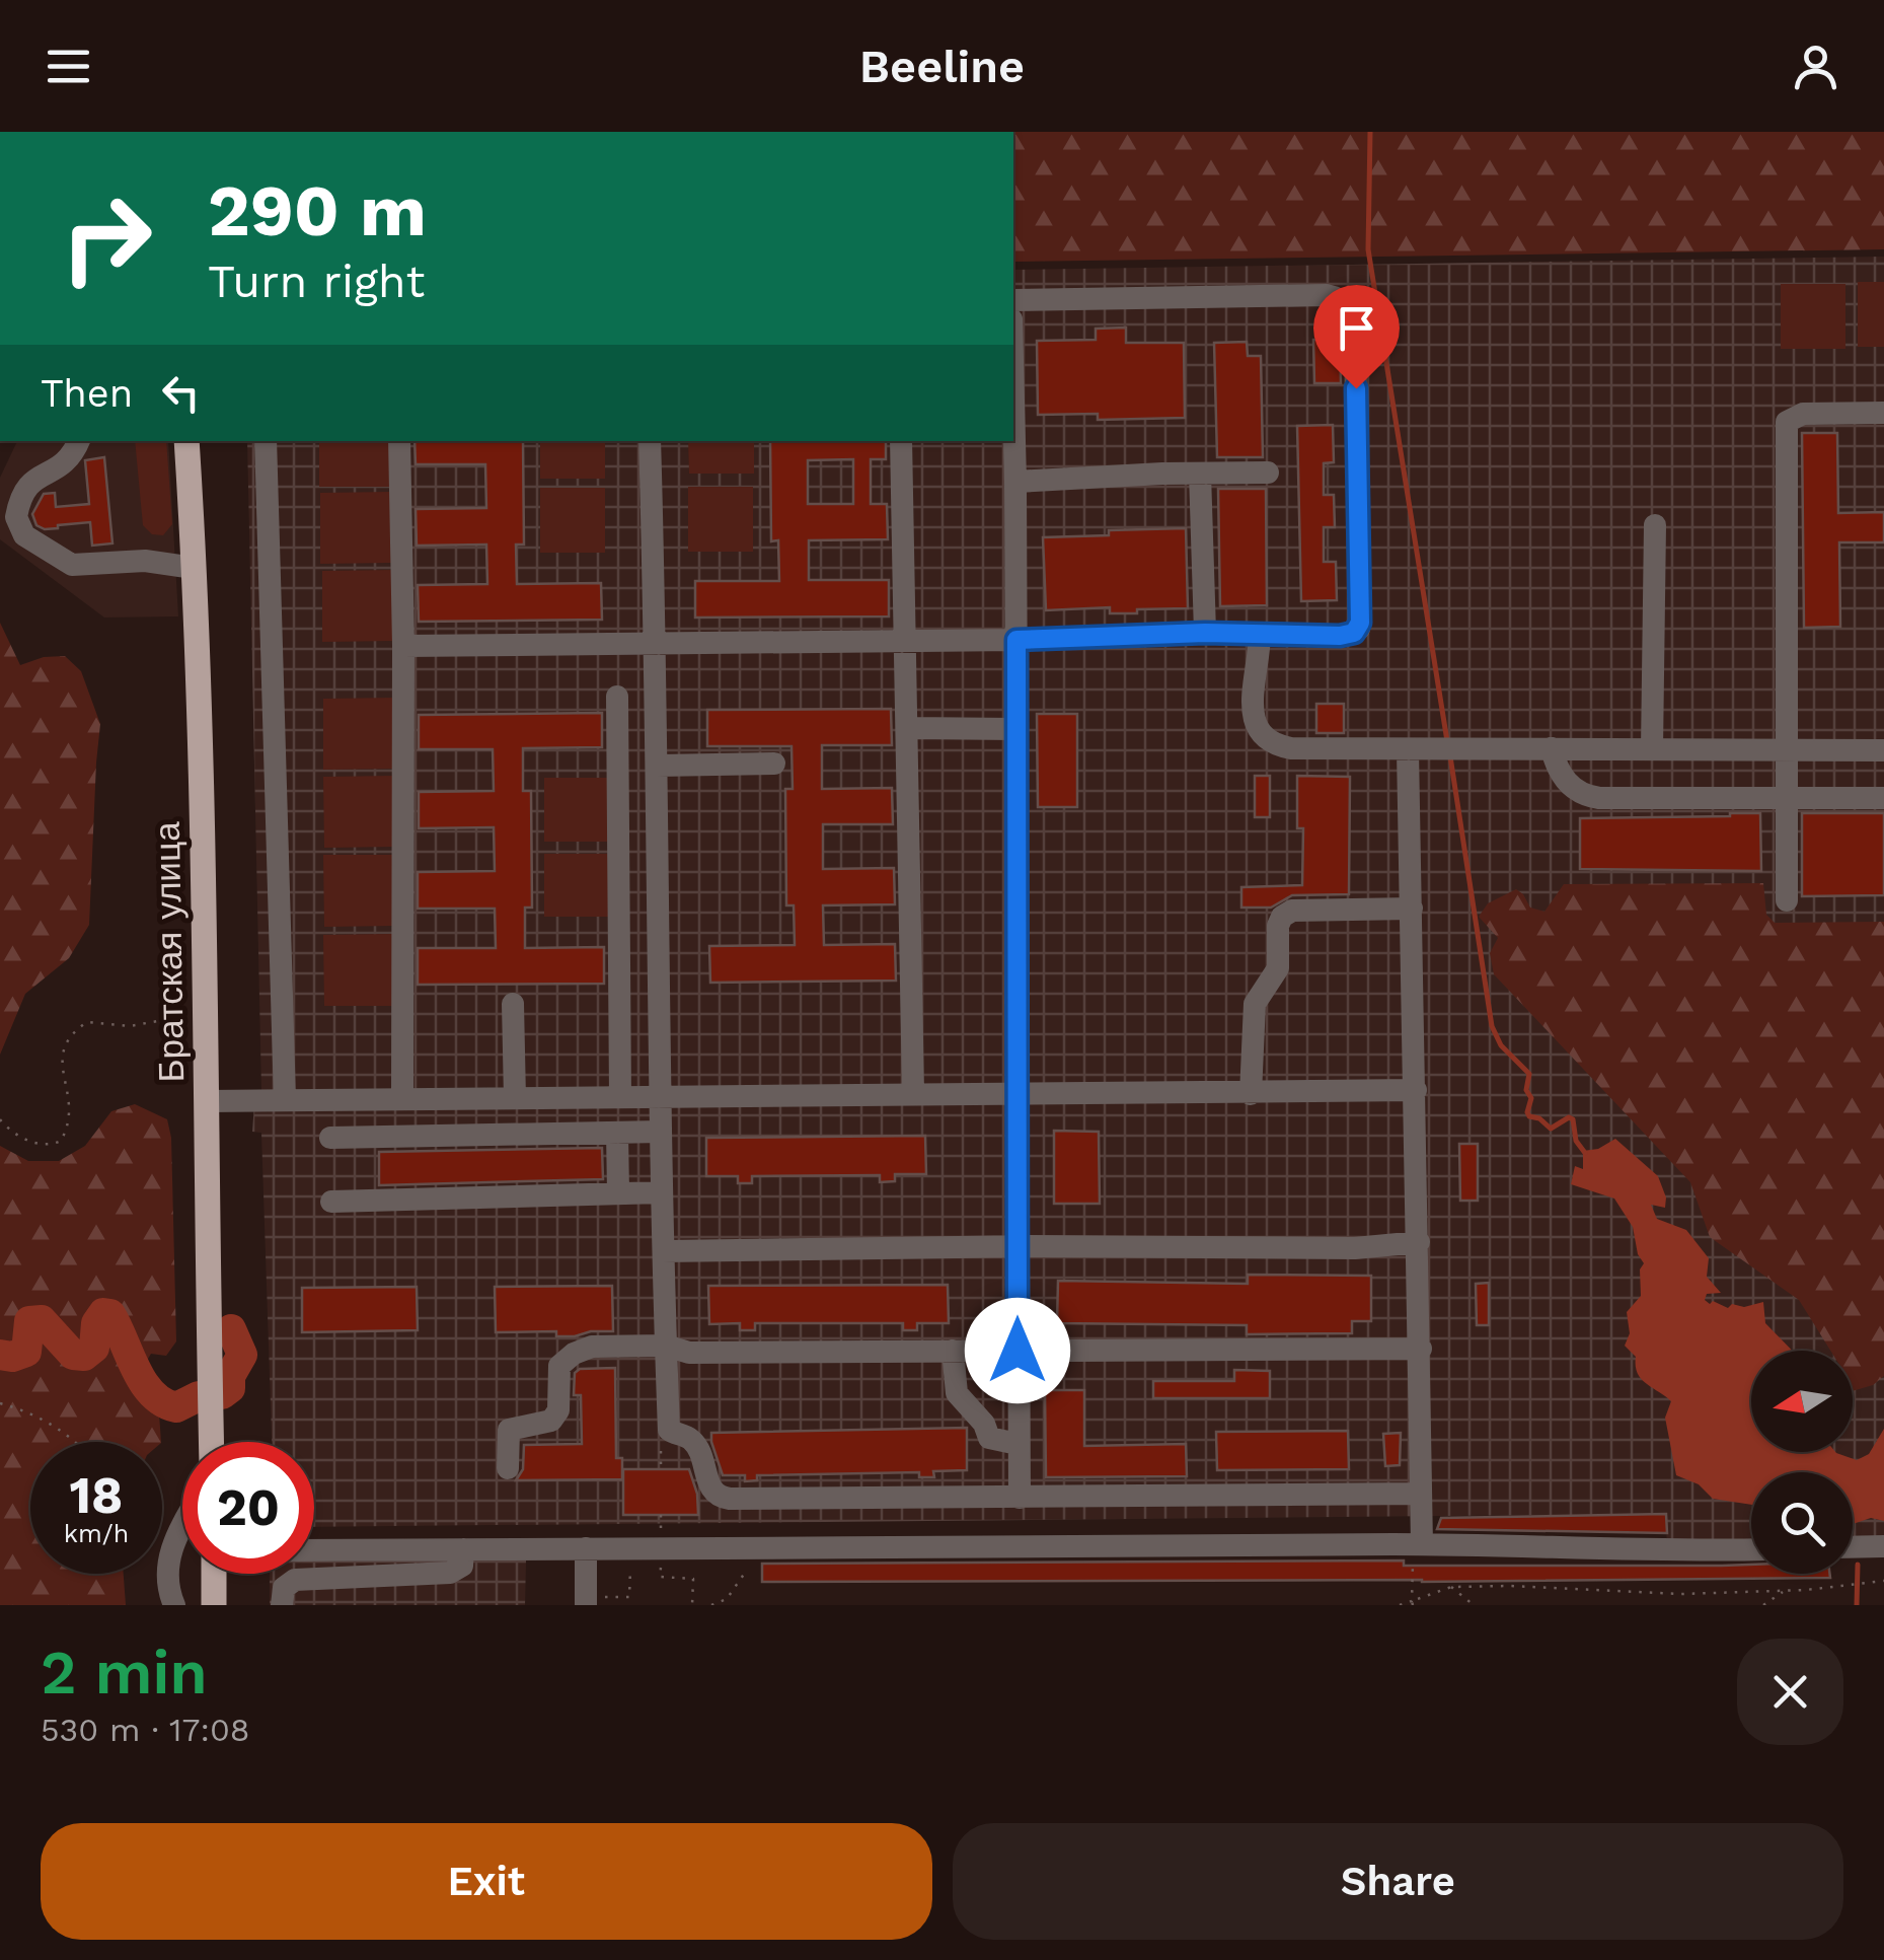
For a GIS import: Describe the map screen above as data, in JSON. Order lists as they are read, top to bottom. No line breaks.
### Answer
{"streets":{"main road":["Братская улица"]},"north":"left","page":{"header":"Beeline","turn":["290 m","Turn right"],"then":"Then","speed":"18 km/h","limit":"20","heading":["2 min","530 m · 17:08"],"buttons":["Exit","Share"]}}
